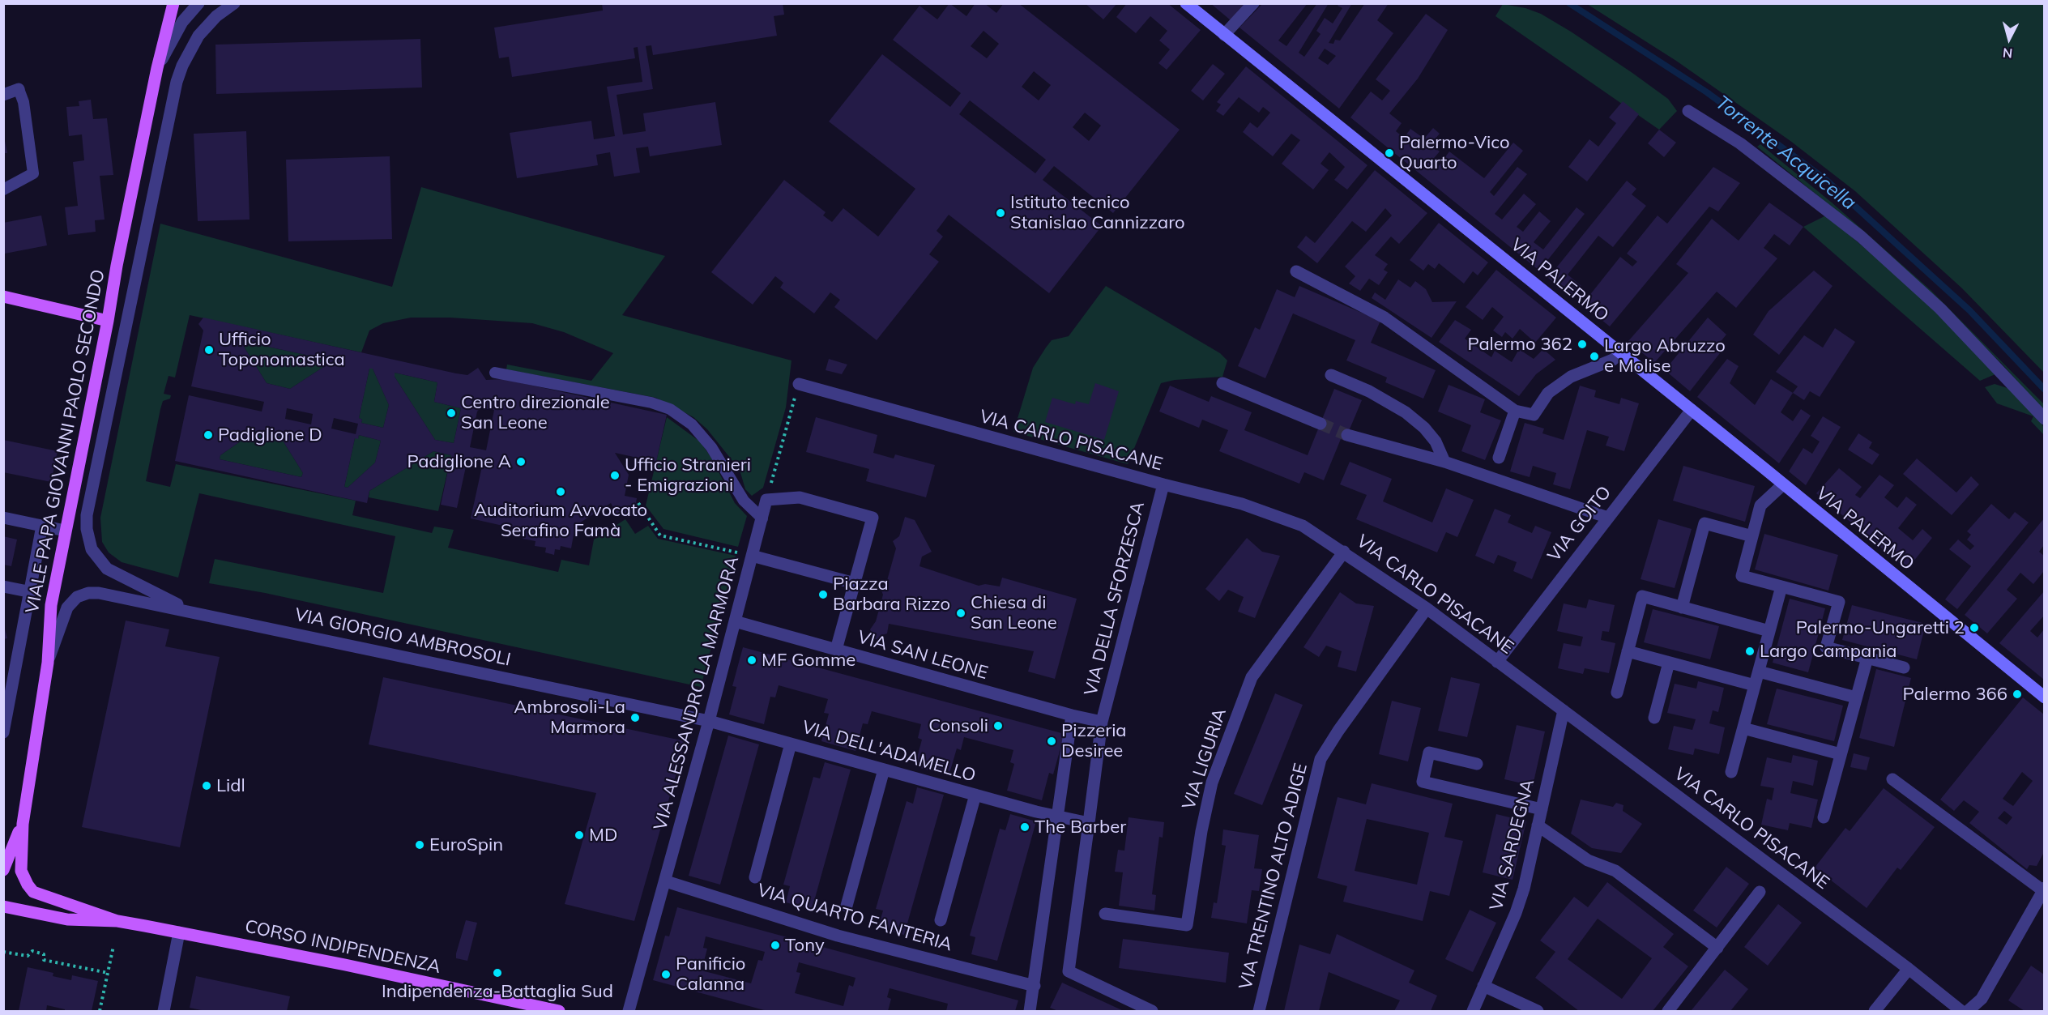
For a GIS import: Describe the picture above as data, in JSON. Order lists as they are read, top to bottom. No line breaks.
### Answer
{"streets":{"main road":["VIA PALERMO","VIALE PAPA GIOVANNI PAOLO SECONDO","CORSO INDIPENDENZA"],"street":["VIA CARLO PISACANE","VIA GOITO","VIA DELLA SFORZESCA","VIA GIORGIO AMBROSOLI","VIA SAN LEONE","VIA ALESSANDRO LA MARMORA","VIA DELL'ADAMELLO","VIA LIGURIA","VIA SARDEGNA","VIA TRENTINO ALTO ADIGE","VIA QUARTO FANTERIA"]},"crossings":[["VIA PALERMO","VIA GOITO"],["VIA CARLO PISACANE","VIA GOITO"],["VIA CARLO PISACANE","VIA DELLA SFORZESCA"],["VIA CARLO PISACANE","VIA LIGURIA"],["VIA CARLO PISACANE","VIA SARDEGNA"],["VIA CARLO PISACANE","VIA TRENTINO ALTO ADIGE"],["VIALE PAPA GIOVANNI PAOLO SECONDO","VIA GIORGIO AMBROSOLI"],["VIA DELLA SFORZESCA","VIA SAN LEONE"],["VIA GIORGIO AMBROSOLI","VIA ALESSANDRO LA MARMORA"],["VIA GIORGIO AMBROSOLI","VIA DELL'ADAMELLO"],["VIA SAN LEONE","VIA ALESSANDRO LA MARMORA"],["VIA ALESSANDRO LA MARMORA","VIA DELL'ADAMELLO"],["VIA ALESSANDRO LA MARMORA","VIA QUARTO FANTERIA"]],"water":["Torrente Acquicella"],"places":["Palermo-Vico Quarto","Istituto tecnico Stanislao Cannizzaro","Palermo 362","Ufficio Toponomastica","Largo Abruzzo e Molise","Centro direzionale San Leone","Padiglione D","Padiglione A","Ufficio Stranieri - Emigrazioni","Auditorium Avvocato Serafino Famà","Piazza Barbara Rizzo","Chiesa di San Leone","Palermo-Ungaretti 2","Largo Campania","MF Gomme","Palermo 366","Ambrosoli-La Marmora","Consoli","Pizzeria Desiree","Lidl","The Barber","MD","EuroSpin","Tony","Indipendenza-Battaglia Sud","Panificio Calanna"],"north":"bottom"}
